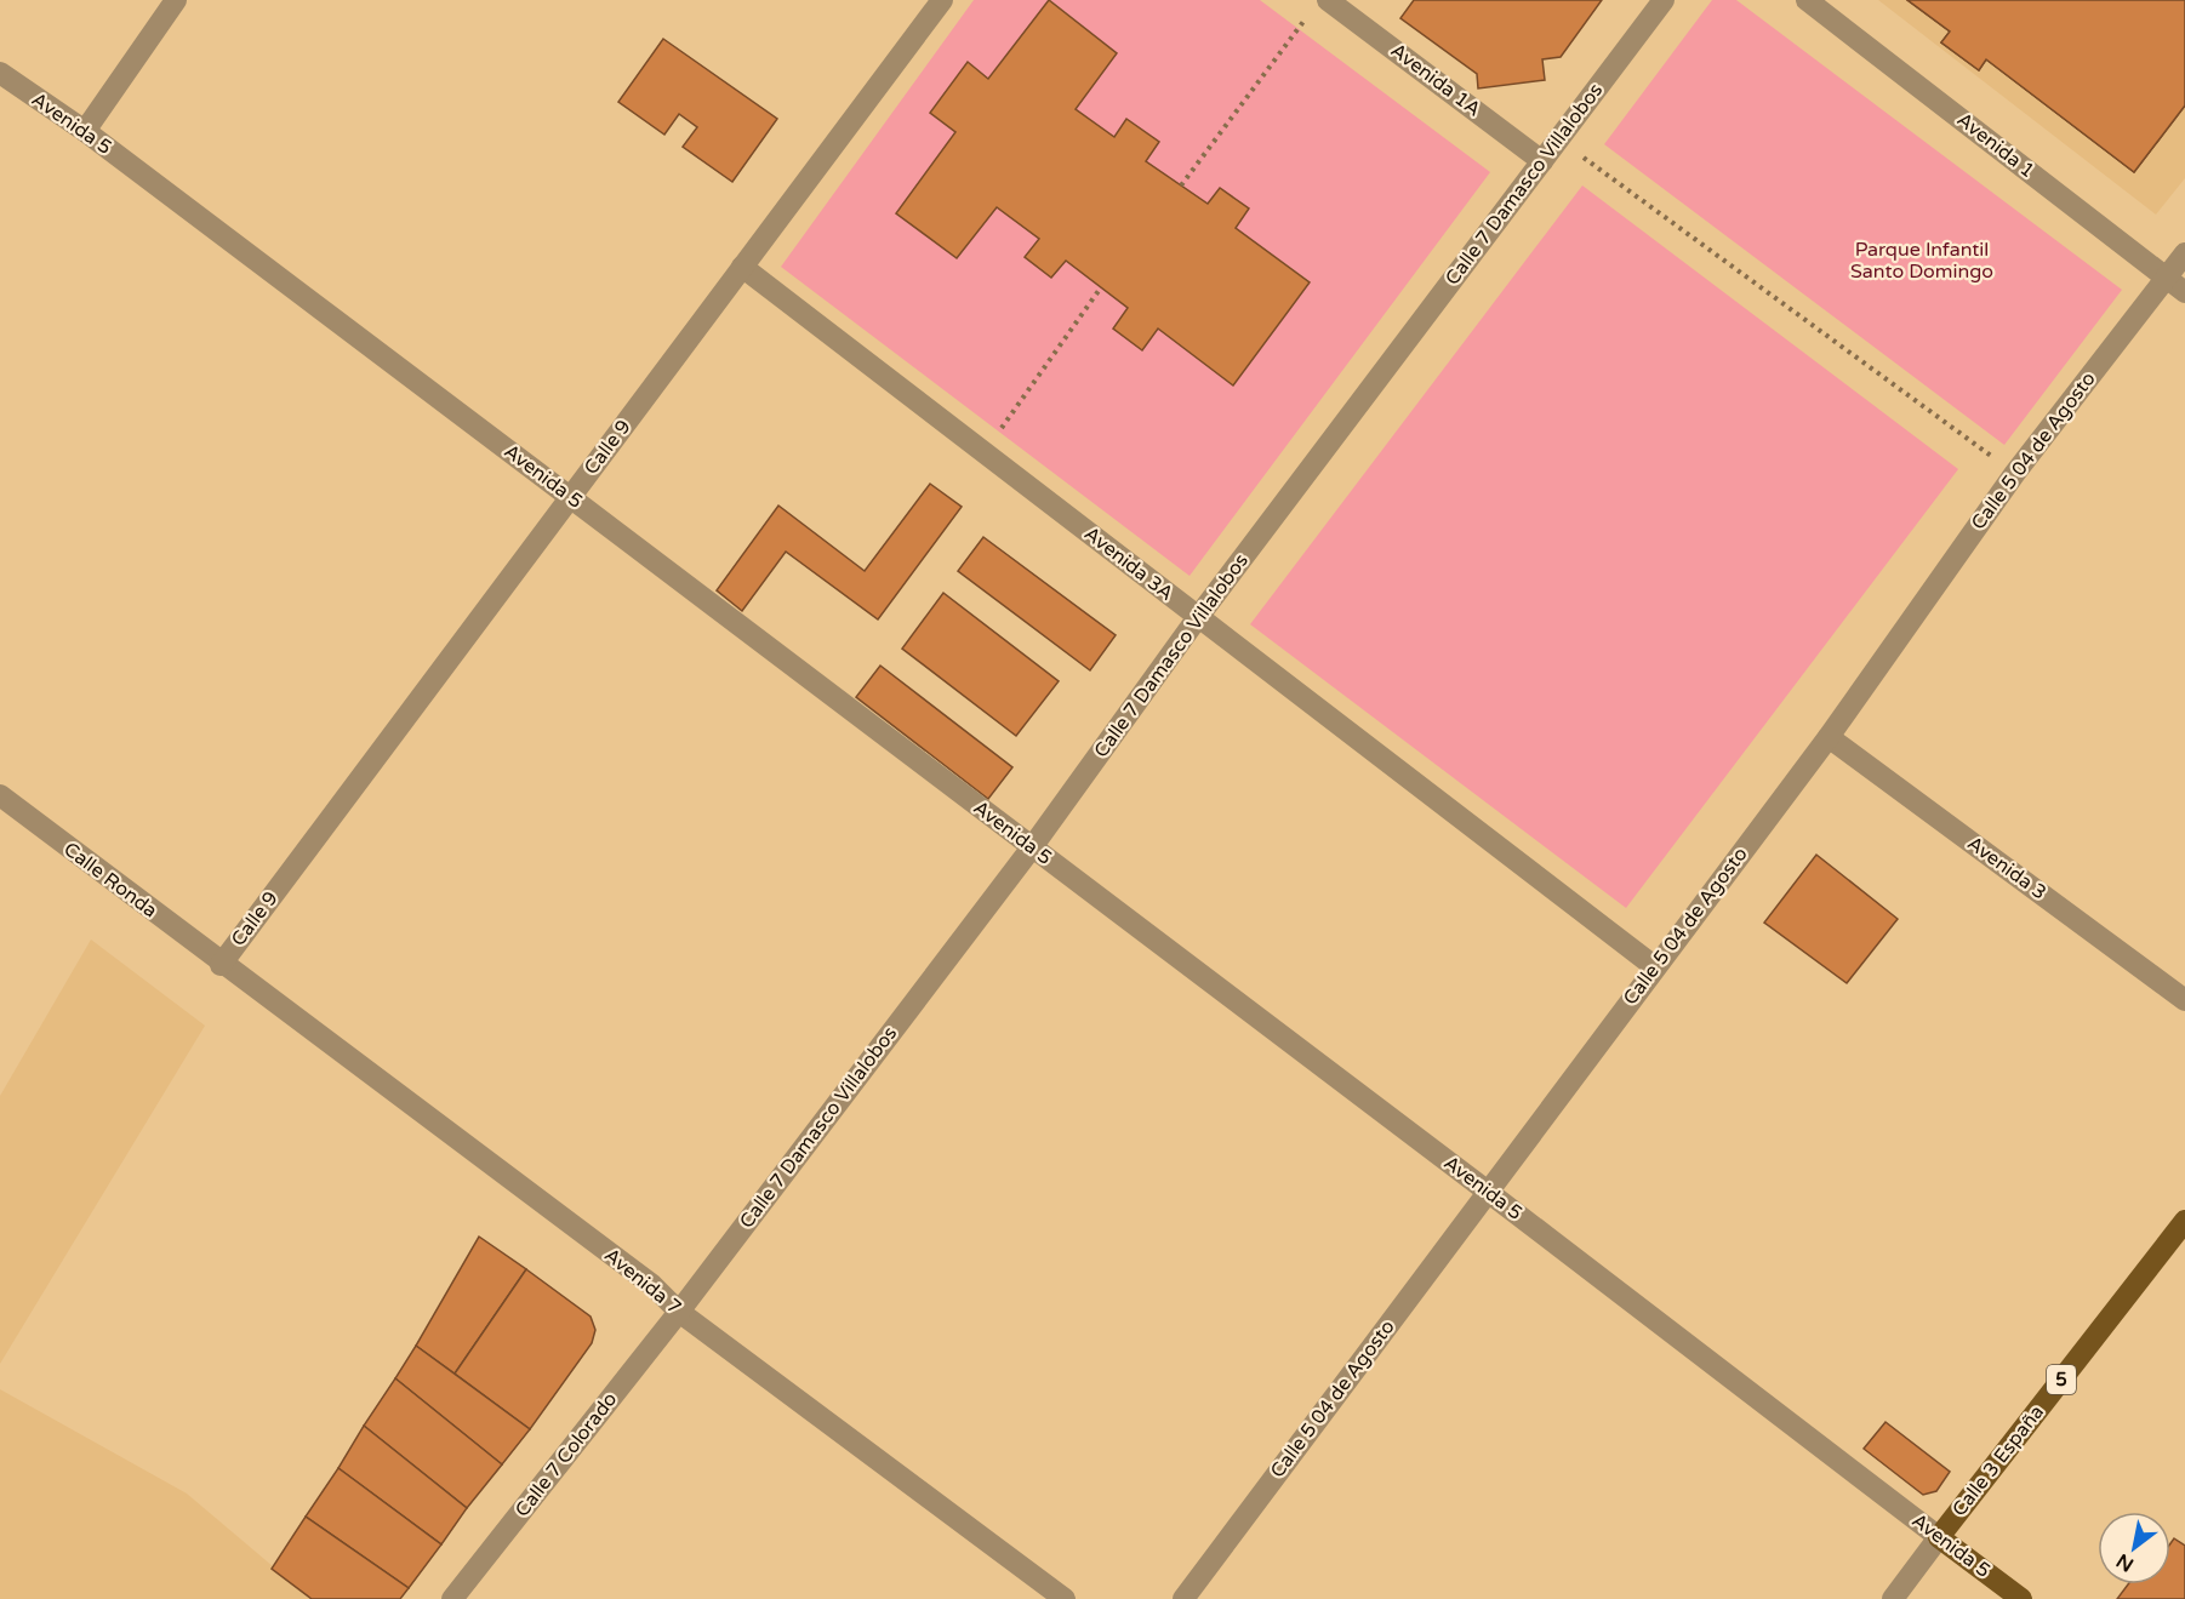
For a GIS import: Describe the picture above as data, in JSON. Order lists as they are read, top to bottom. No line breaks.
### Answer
{"streets":{"main road":["Avenida 5","5","Calle 3 España"],"street":["Avenida 1A","Avenida 1","Calle 7 Damasco Villalobos","Calle 9","Calle 5 04 de Agosto","Avenida 3A","Avenida 3","Calle Ronda","Avenida 7","Calle 7 Colorado"]},"crossings":[["Avenida 1A","Calle 7 Damasco Villalobos"],["Avenida 5","Calle 7 Damasco Villalobos"],["Avenida 5","Calle 9"],["Avenida 5","Calle 5 04 de Agosto"],["Avenida 5","Calle 3 España"],["Avenida 1","Calle 5 04 de Agosto"],["Calle 7 Damasco Villalobos","Avenida 3A"],["Calle 7 Damasco Villalobos","Avenida 7"],["Calle 7 Damasco Villalobos","Calle 7 Colorado"],["Calle 9","Avenida 3A"],["Calle 9","Calle Ronda"],["Calle 9","Avenida 7"],["Calle 5 04 de Agosto","Avenida 3A"],["Calle 5 04 de Agosto","Avenida 3"],["Calle Ronda","Avenida 7"],["Avenida 7","Calle 7 Colorado"]],"parks":["Parque Infantil Santo Domingo"],"north":"bottom left"}
